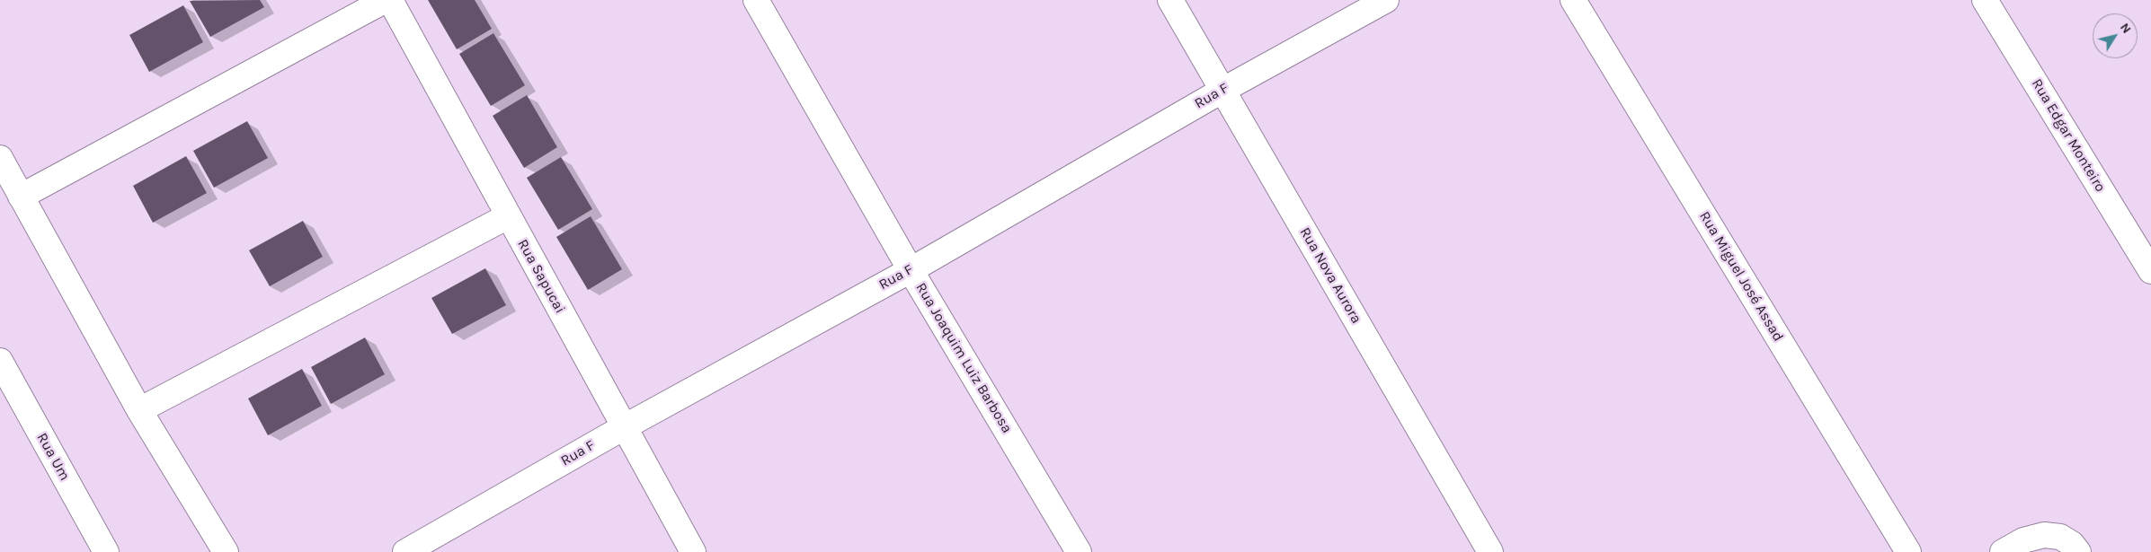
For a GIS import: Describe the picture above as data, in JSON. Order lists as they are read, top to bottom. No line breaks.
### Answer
{"streets":{"street":["Rua F","Rua Edgar Monteiro","Rua Nova Aurora","Rua Sapucai","Rua Miguel José Assad","Rua Joaquim Luiz Barbosa","Rua Um"]},"crossings":[["Rua F","Rua Nova Aurora"],["Rua F","Rua Sapucai"],["Rua F","Rua Joaquim Luiz Barbosa"]],"north":"top right"}
